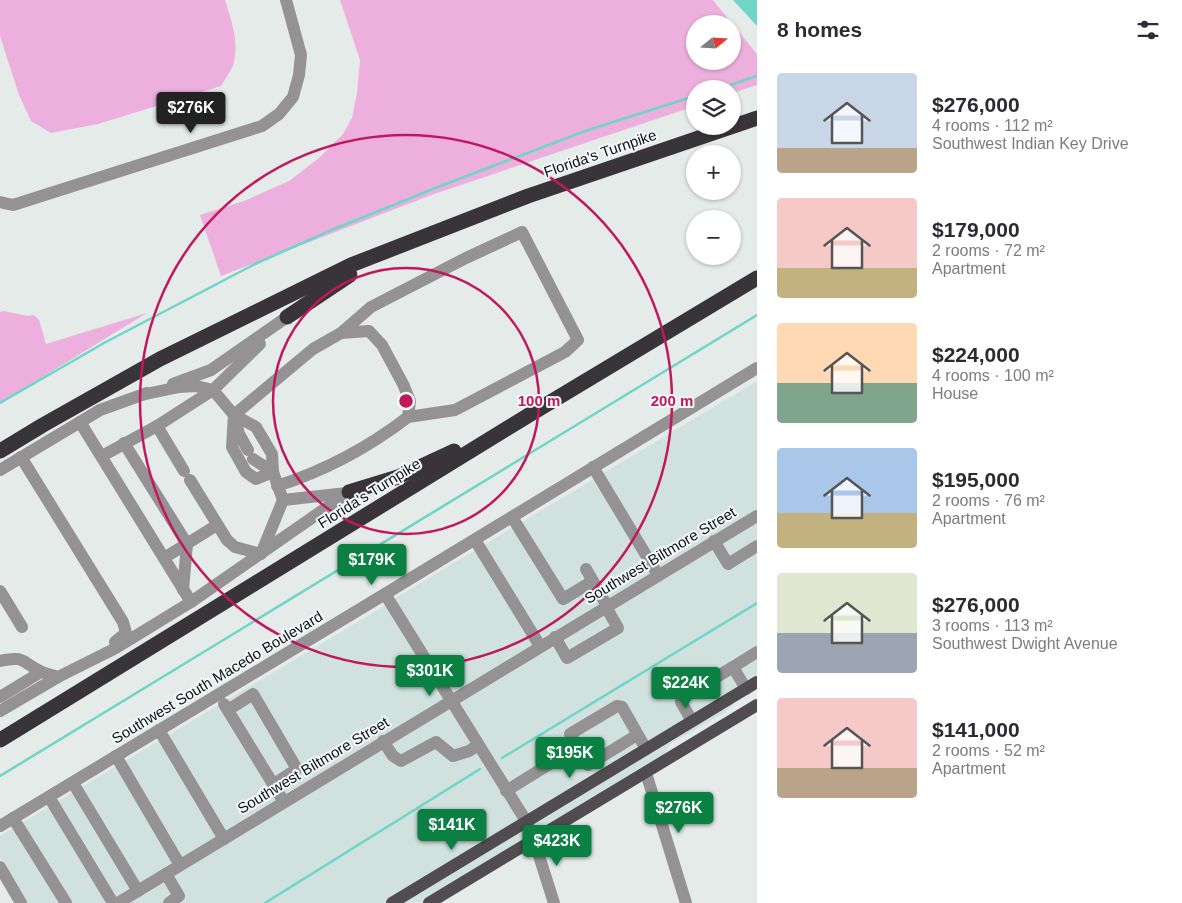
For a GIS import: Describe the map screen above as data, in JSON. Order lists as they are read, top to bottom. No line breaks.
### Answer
{"streets":{"highway":["Florida's Turnpike"],"street":["Southwest Biltmore Street","Southwest South Macedo Boulevard"]},"north":"right","page":{"heading":"8 homes","map_buttons":["+","−"],"list":[{"name":"$276,000","note":"4 rooms · 112 m² · Southwest Indian Key Drive"},{"name":"$179,000","note":"2 rooms · 72 m² · Apartment"},{"name":"$224,000","note":"4 rooms · 100 m² · House"},{"name":"$195,000","note":"2 rooms · 76 m² · Apartment"},{"name":"$276,000","note":"3 rooms · 113 m² · Southwest Dwight Avenue"},{"name":"$141,000","note":"2 rooms · 52 m² · Apartment"}],"price":["$276K","$179K","$301K","$224K","$195K","$276K","$141K","$423K"]},"rings":["100 m","200 m"]}
